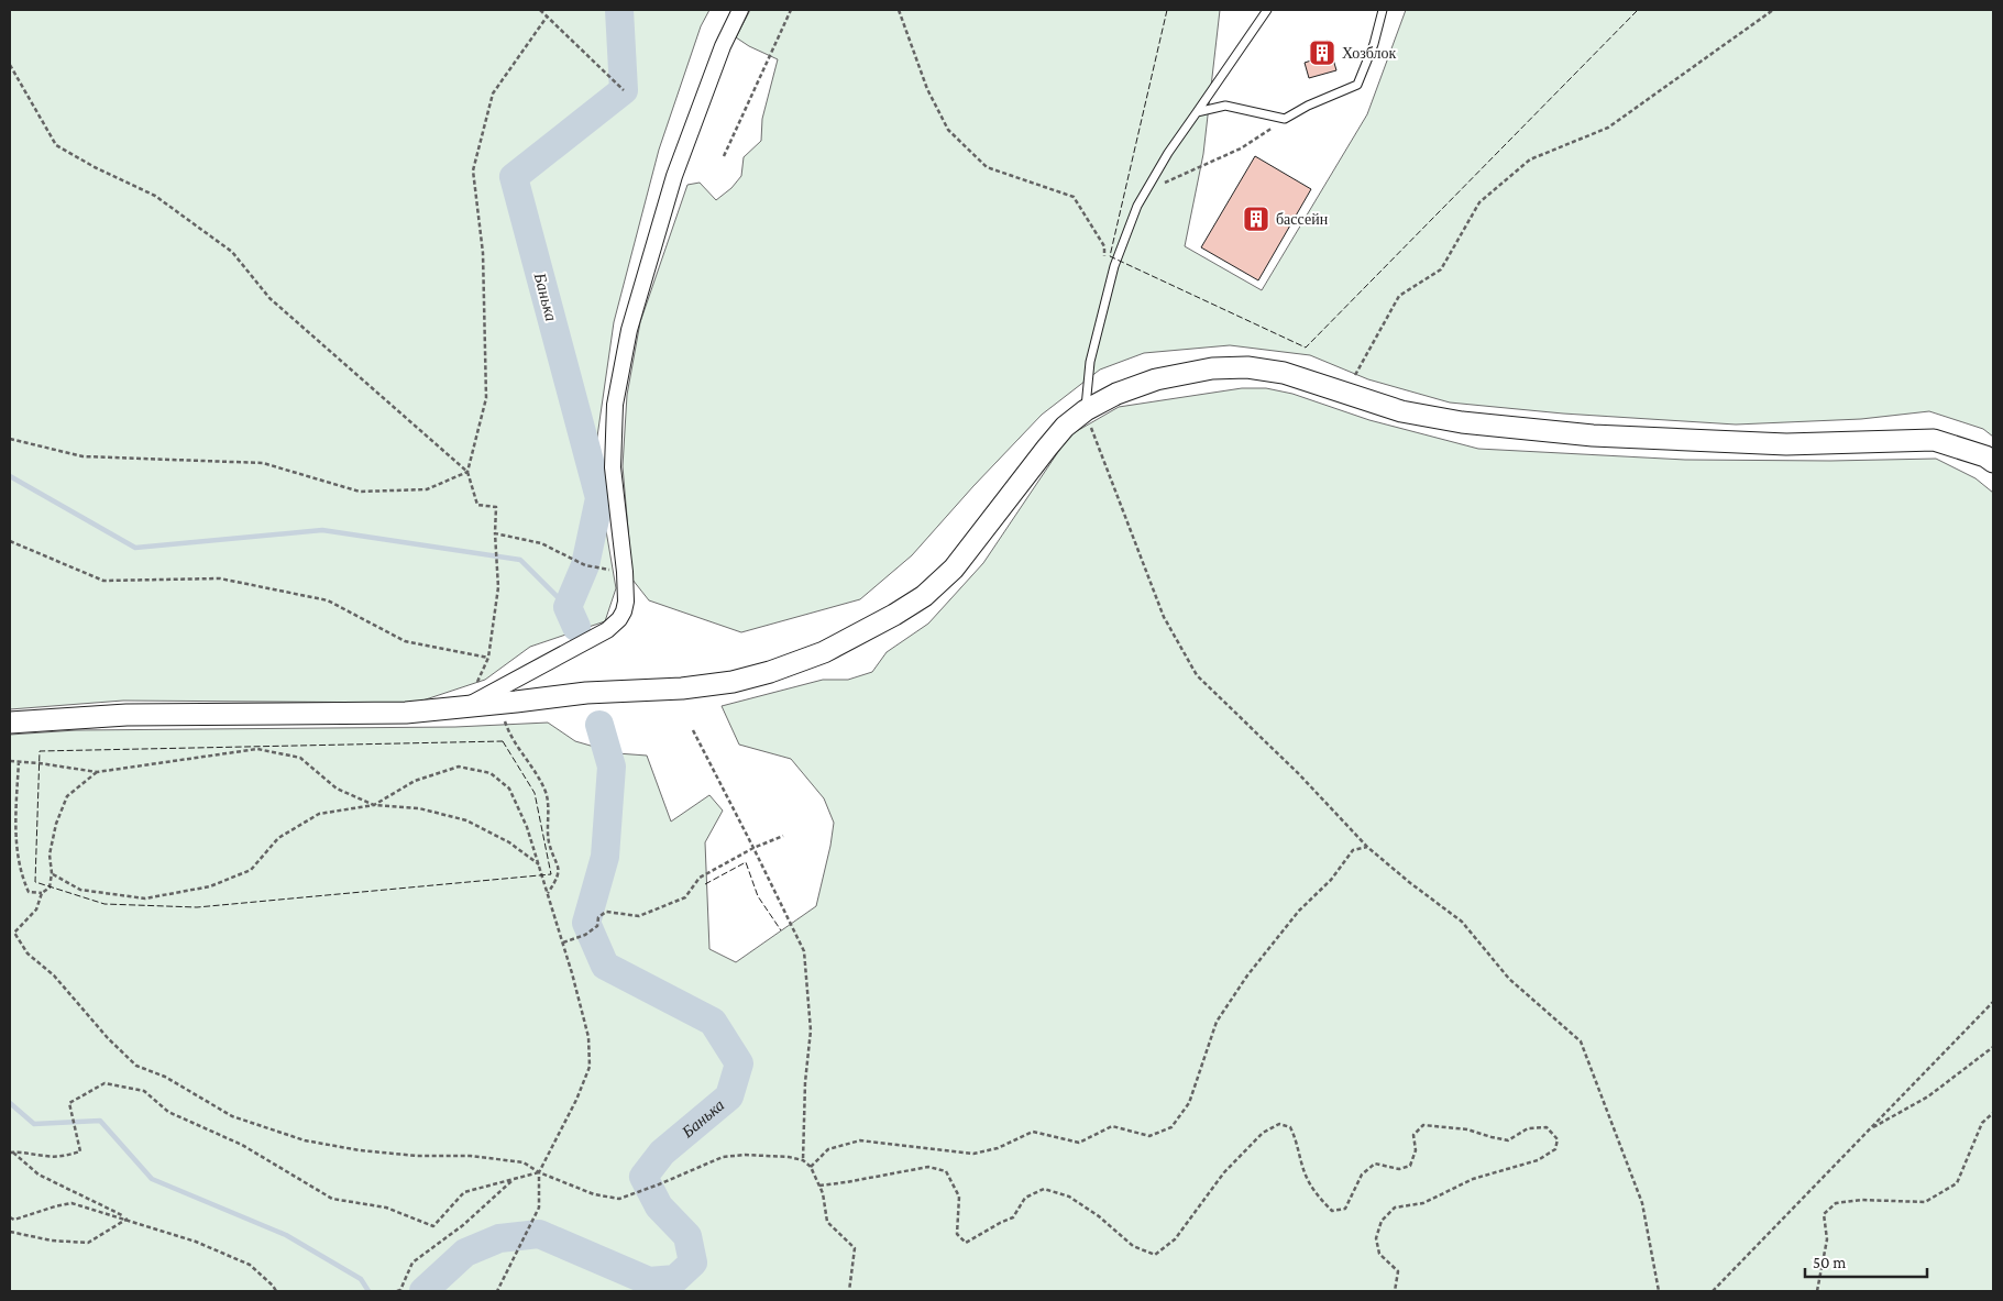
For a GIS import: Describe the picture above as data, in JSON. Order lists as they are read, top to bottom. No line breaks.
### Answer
{"water":["Банька"],"places":{"building":["Хозблок","бассейн"]},"scale_bar":"50 m"}
